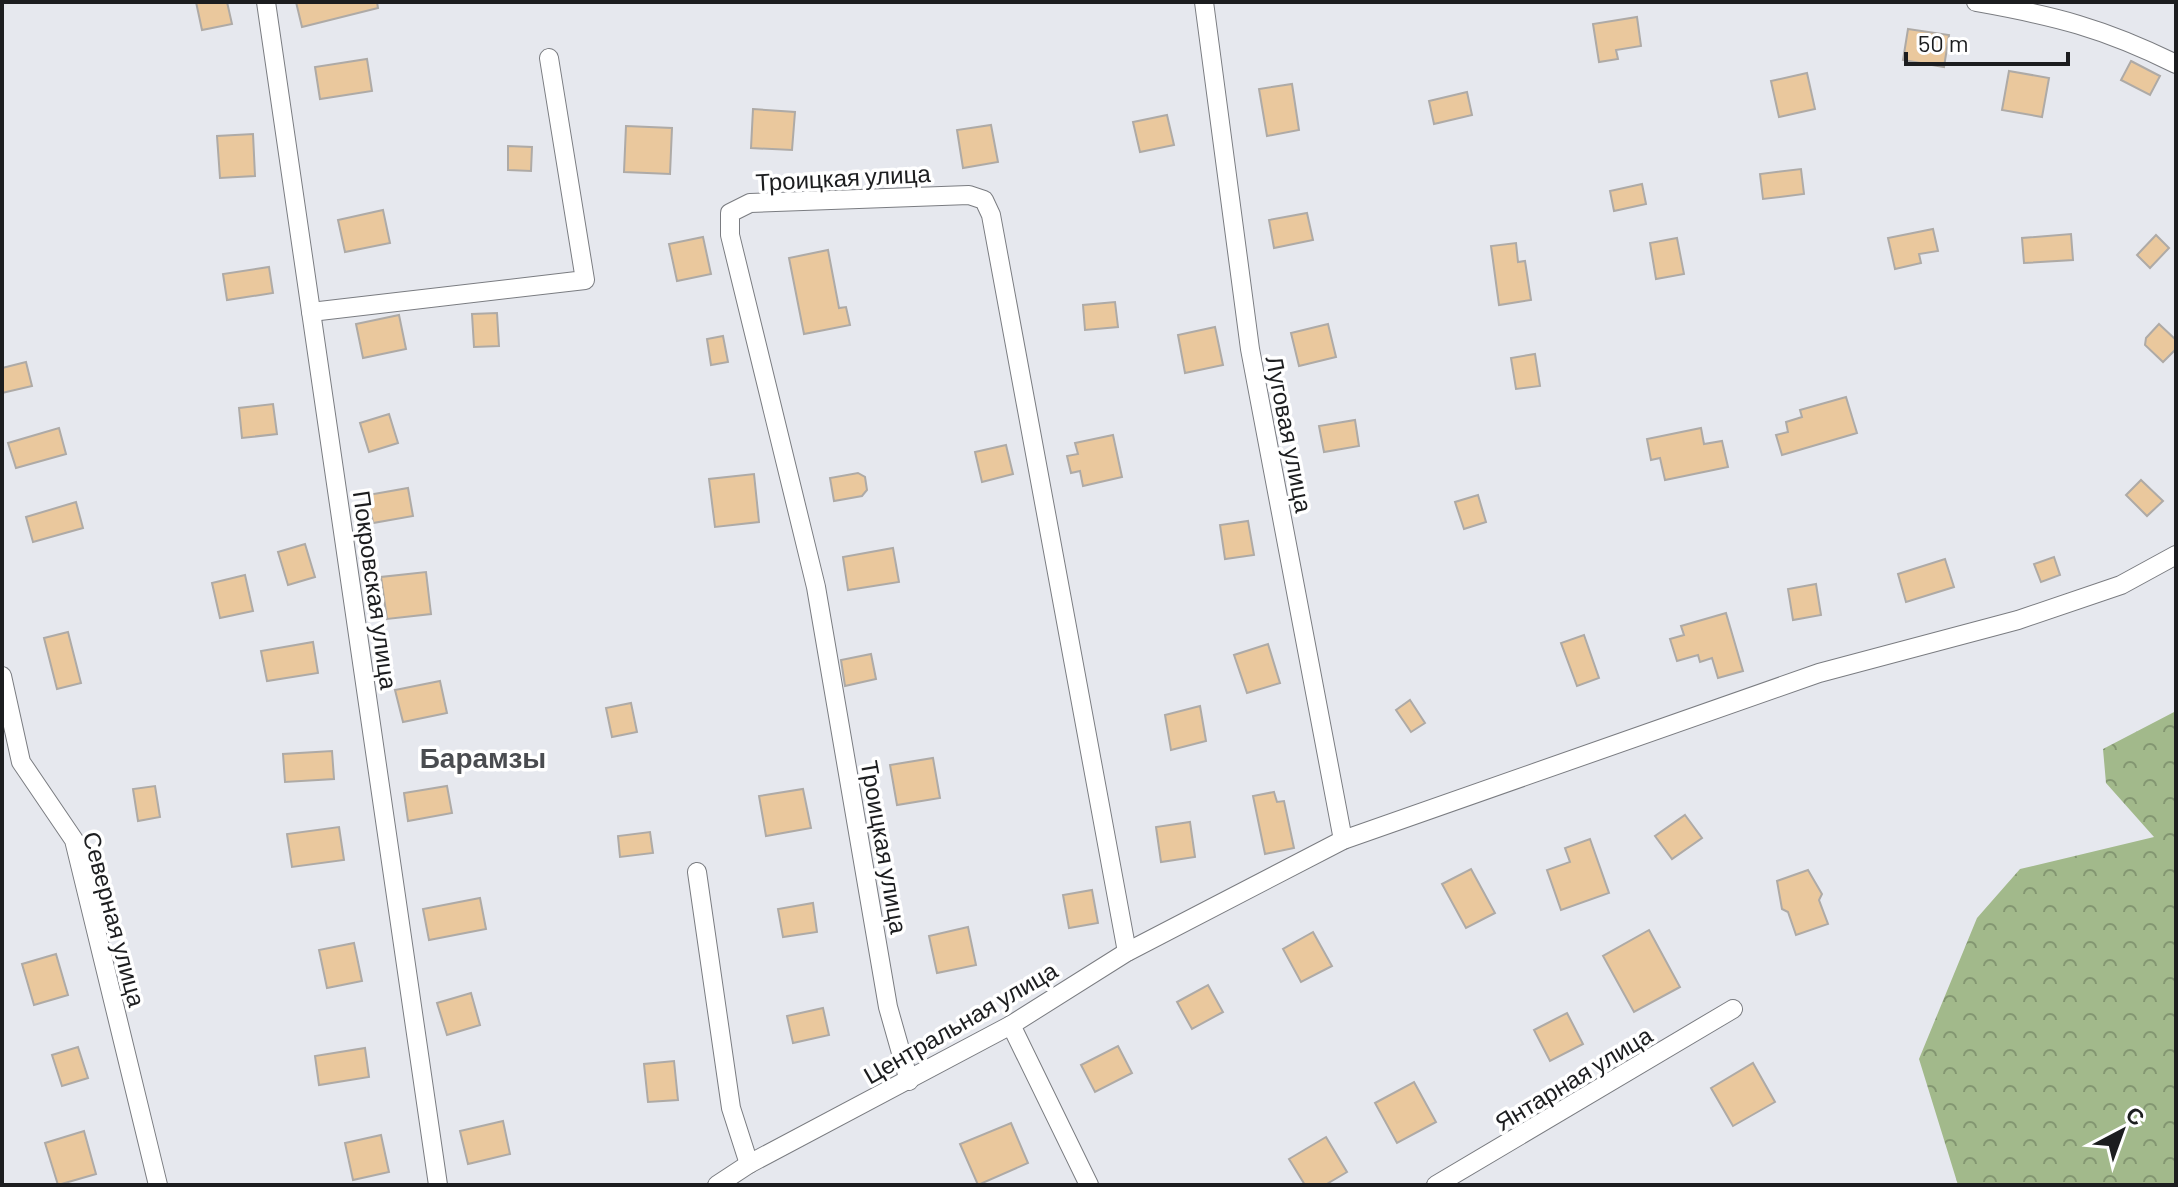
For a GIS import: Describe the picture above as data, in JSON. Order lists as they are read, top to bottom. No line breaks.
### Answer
{"streets":{"street":["Троицкая улица","Луговая улица","Покровская улица","Северная улица","Центральная улица","Янтарная улица"]},"crossings":[["Троицкая улица","Центральная улица"],["Луговая улица","Центральная улица"]],"districts":["Барамзы"],"scale_bar":"50 m","north":"top right"}
